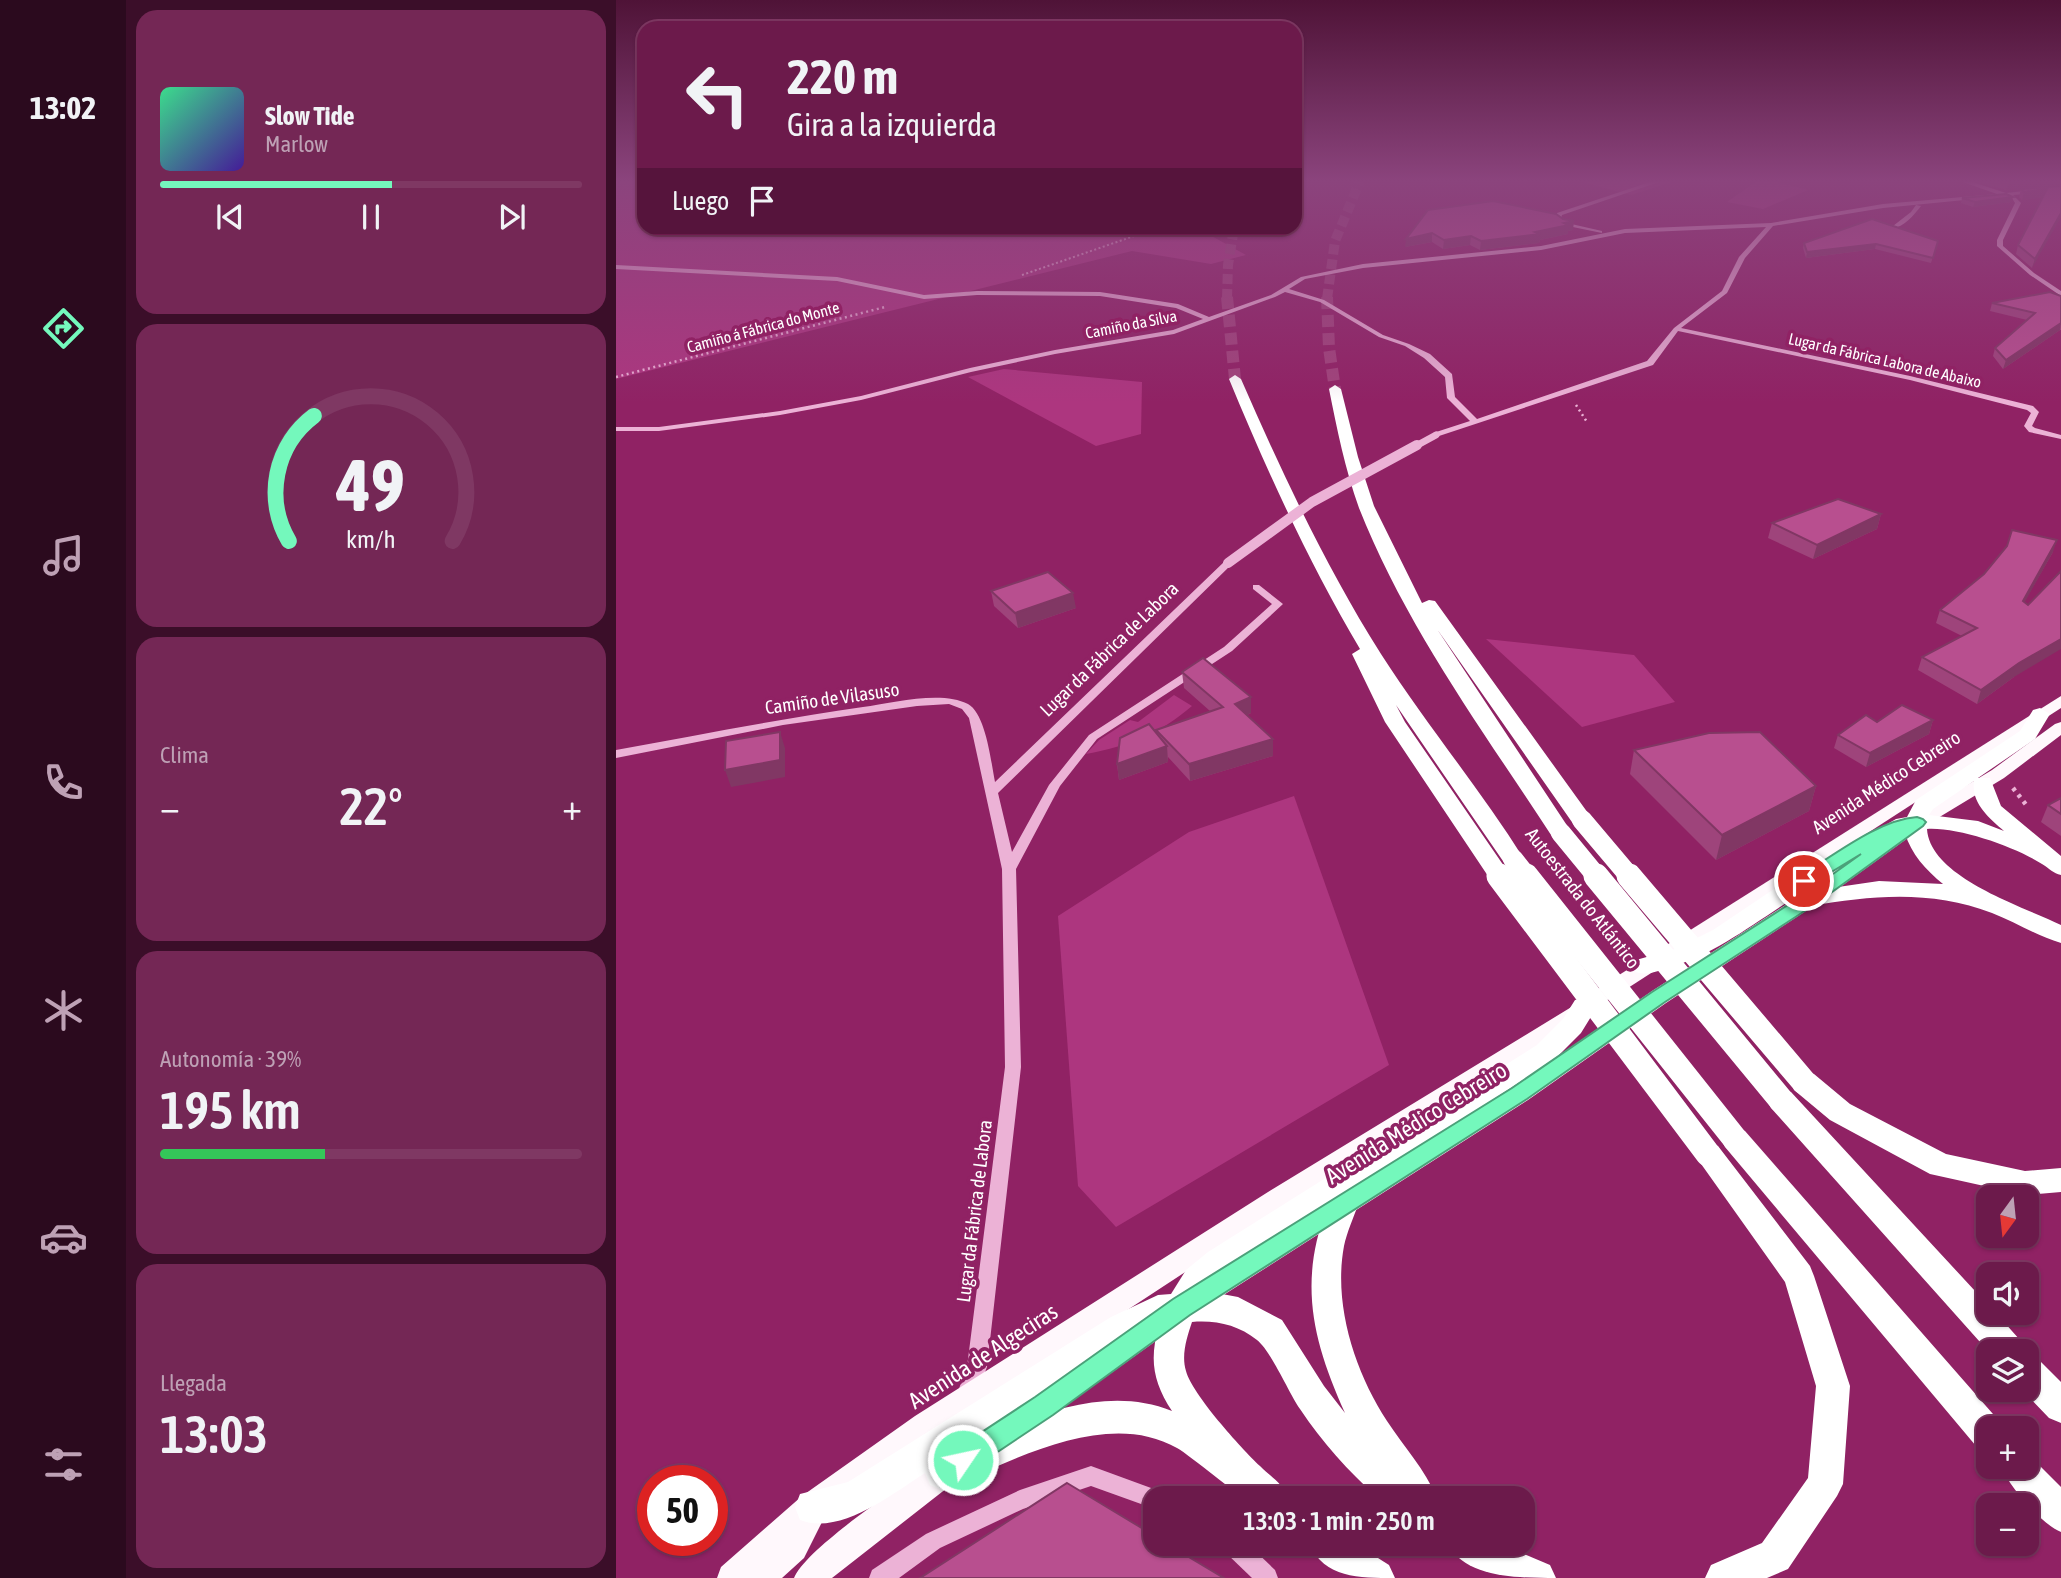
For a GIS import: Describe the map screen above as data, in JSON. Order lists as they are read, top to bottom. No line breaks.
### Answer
{"streets":{"highway":["Autoestrada do Atlántico"],"main road":["Avenida Médico Cebreiro","Avenida de Algeciras"],"street":["Camiño da Silva","Lugar da Fábrica Labora de Abaixo","Lugar da Fábrica de Labora","Camiño de Vilasuso"],"path":["Camiño á Fábrica do Monte"]},"crossings":[["Lugar da Fábrica Labora de Abaixo","Lugar da Fábrica de Labora"],["Lugar da Fábrica de Labora","Camiño de Vilasuso"],["Lugar da Fábrica de Labora","Avenida de Algeciras"],["Avenida Médico Cebreiro","Avenida de Algeciras"]],"north":"bottom","page":{"tabs":"13:02","turn":["220 m","Gira a la izquierda"],"song":["Slow Tide","Marlow"],"then":"Luego","tile":["Clima",["Autonomía · 39%","195 km"],["Llegada","13:03"]],"heat":["−","22°","+"],"map_buttons":["+","−"],"limit":"50","trip":"13:03 · 1 min · 250 m","gauge":["49","km/h"]}}
